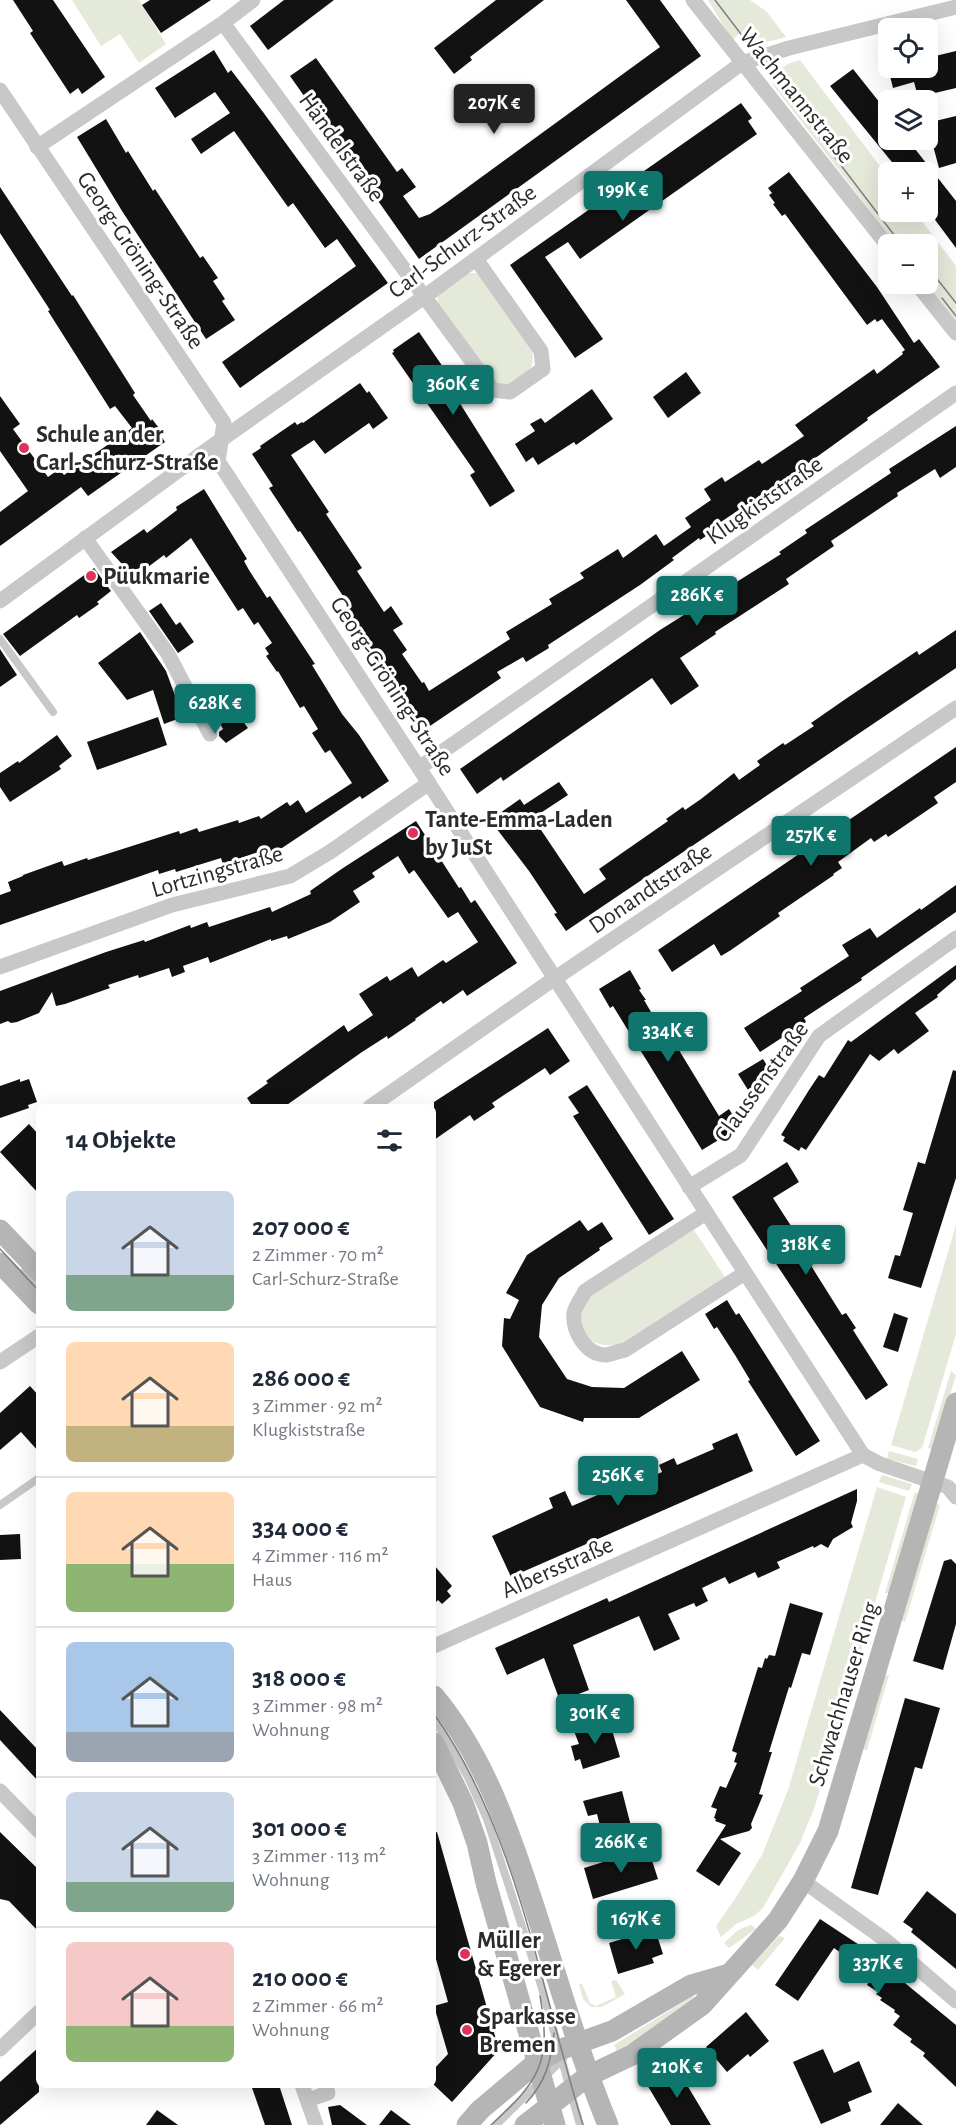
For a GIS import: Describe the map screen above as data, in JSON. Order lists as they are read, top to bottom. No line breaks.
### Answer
{"streets":{"main road":["Schwachhauser Ring"],"street":["Wachmannstraße","Händelstraße","Carl-Schurz-Straße","Georg-Gröning-Straße","Klugkiststraße","Lortzingstraße","Donandtstraße","Claussenstraße","Albersstraße"]},"crossings":[["Wachmannstraße","Carl-Schurz-Straße"],["Händelstraße","Carl-Schurz-Straße"],["Carl-Schurz-Straße","Georg-Gröning-Straße"],["Georg-Gröning-Straße","Klugkiststraße"],["Georg-Gröning-Straße","Lortzingstraße"],["Georg-Gröning-Straße","Donandtstraße"],["Georg-Gröning-Straße","Claussenstraße"],["Georg-Gröning-Straße","Albersstraße"]],"places":["Schule an der Carl-Schurz-Straße","Püukmarie","Tante-Emma-Laden by JuSt","Müller & Egerer","Sparkasse Bremen"],"page":{"map_buttons":["+","−"],"price":["207K €","199K €","360K €","286K €","628K €","257K €","334K €","318K €","256K €","301K €","266K €","167K €","337K €","210K €"],"heading":"14 Objekte","list":[{"name":"207 000 €","note":"2 Zimmer · 70 m² · Carl-Schurz-Straße"},{"name":"286 000 €","note":"3 Zimmer · 92 m² · Klugkiststraße"},{"name":"334 000 €","note":"4 Zimmer · 116 m² · Haus"},{"name":"318 000 €","note":"3 Zimmer · 98 m² · Wohnung"},{"name":"301 000 €","note":"3 Zimmer · 113 m² · Wohnung"},{"name":"210 000 €","note":"2 Zimmer · 66 m² · Wohnung"}]}}
